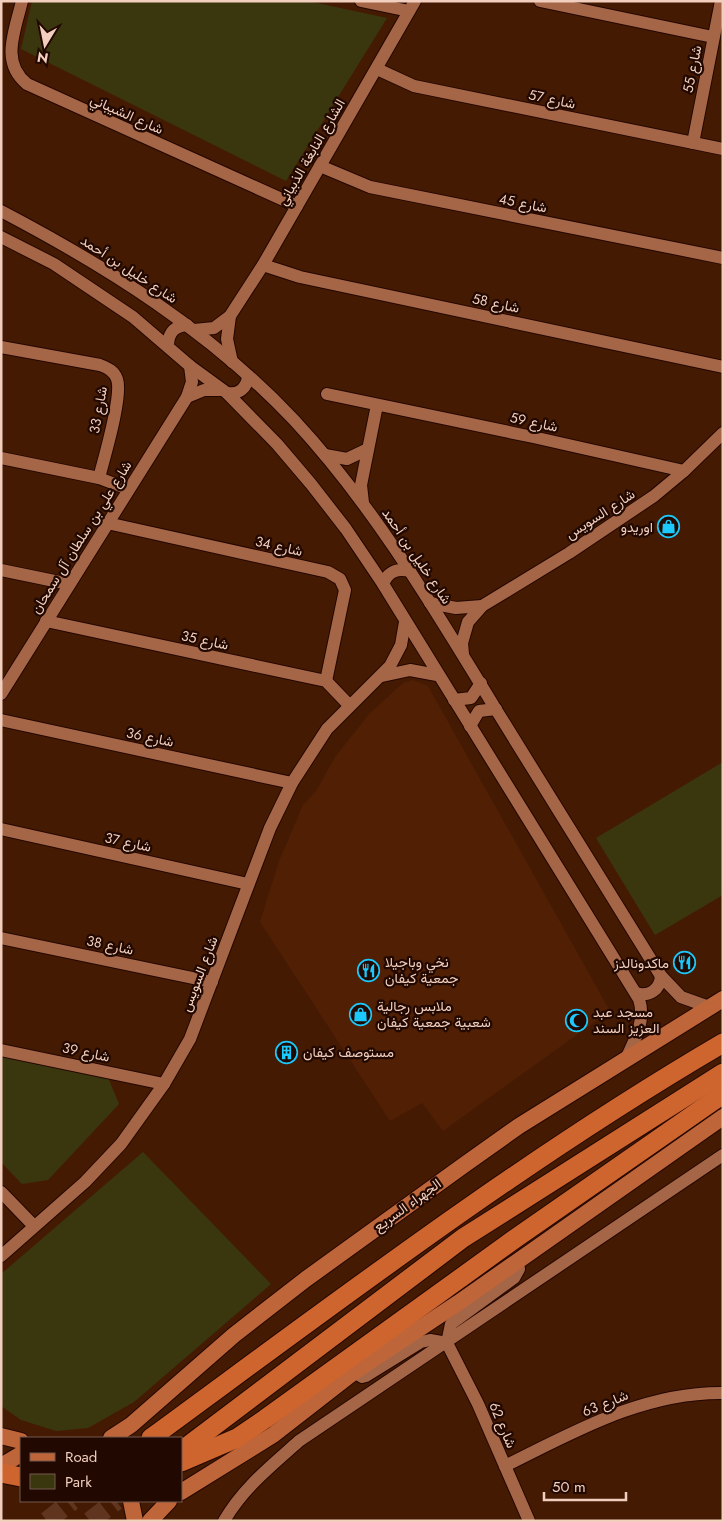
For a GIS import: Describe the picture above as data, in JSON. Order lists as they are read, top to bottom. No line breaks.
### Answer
{"streets":{"main road":["الجهراء السريع"],"street":["شارع 55","شارع 57","شارع الشيباني","الشارع النابغة الذبياني","شارع 45","شارع خليل بن أحمد","شارع 58","شارع 33","شارع 59","شارع السويس","شارع علي بن سلطان آل سمحان","شارع 34","شارع 35","شارع 36","شارع 37","شارع 38","39 شارع","شارع 63","شارع 62"]},"crossings":[["شارع 55","شارع 57"],["شارع 57","الشارع النابغة الذبياني"],["شارع الشيباني","الشارع النابغة الذبياني"],["الشارع النابغة الذبياني","شارع 45"],["الشارع النابغة الذبياني","شارع خليل بن أحمد"],["الشارع النابغة الذبياني","شارع 58"],["شارع خليل بن أحمد","شارع السويس"],["شارع خليل بن أحمد","الجهراء السريع"],["شارع 59","شارع السويس"],["شارع السويس","شارع 36"],["شارع السويس","شارع 37"],["شارع السويس","شارع 38"],["شارع السويس","39 شارع"],["شارع علي بن سلطان آل سمحان","شارع 34"],["شارع علي بن سلطان آل سمحان","شارع 35"],["شارع 34","شارع 35"],["شارع 63","شارع 62"]],"places":{"shop":["اوريدو","ملابس رجالية شعبية جمعية كيفان"],"restaurant":["ماكدونالدز","نخي وباجيلا جمعية كيفان"],"mosque":["مسجد عبد العزيز السند"],"building":["مستوصف كيفان"]},"legend":["Road","Park"],"scale_bar":"50 m","north":"bottom"}
